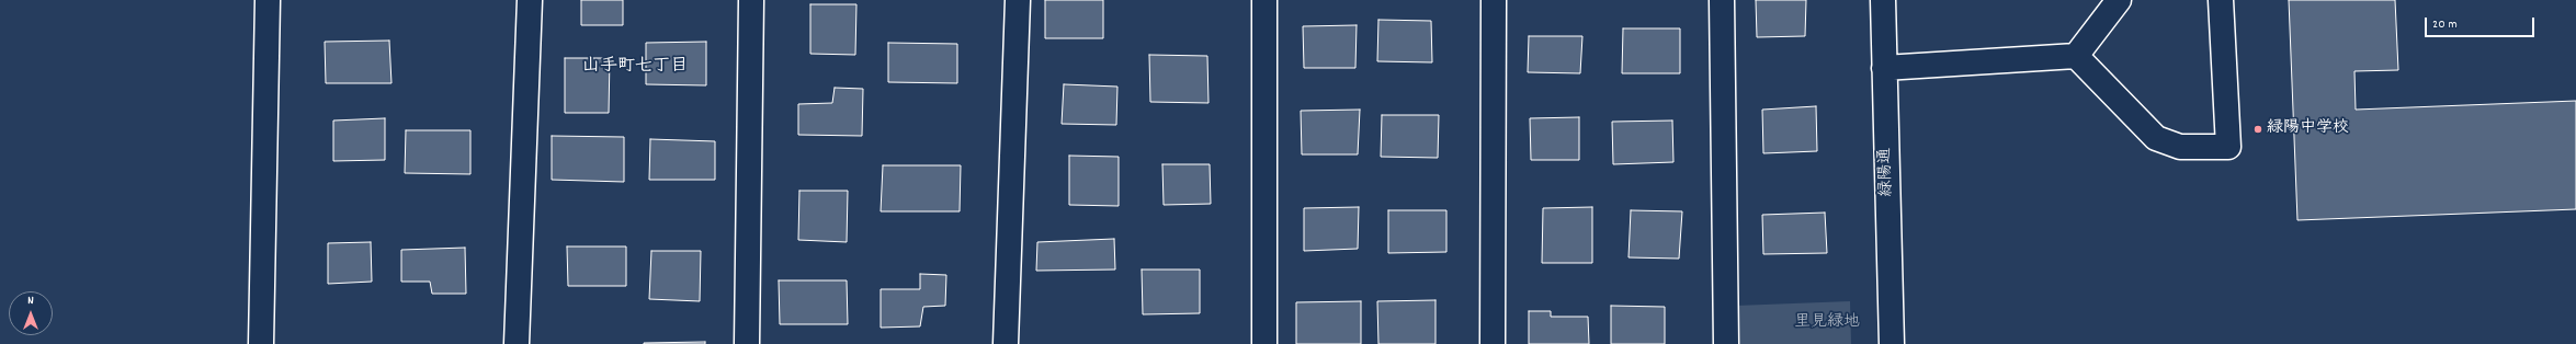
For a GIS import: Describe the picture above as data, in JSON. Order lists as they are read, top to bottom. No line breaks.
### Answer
{"streets":{"street":["緑陽通"]},"districts":["山手町七丁目"],"parks":["里見緑地"],"places":["緑陽中学校"],"scale_bar":"20 m","north":"top"}
